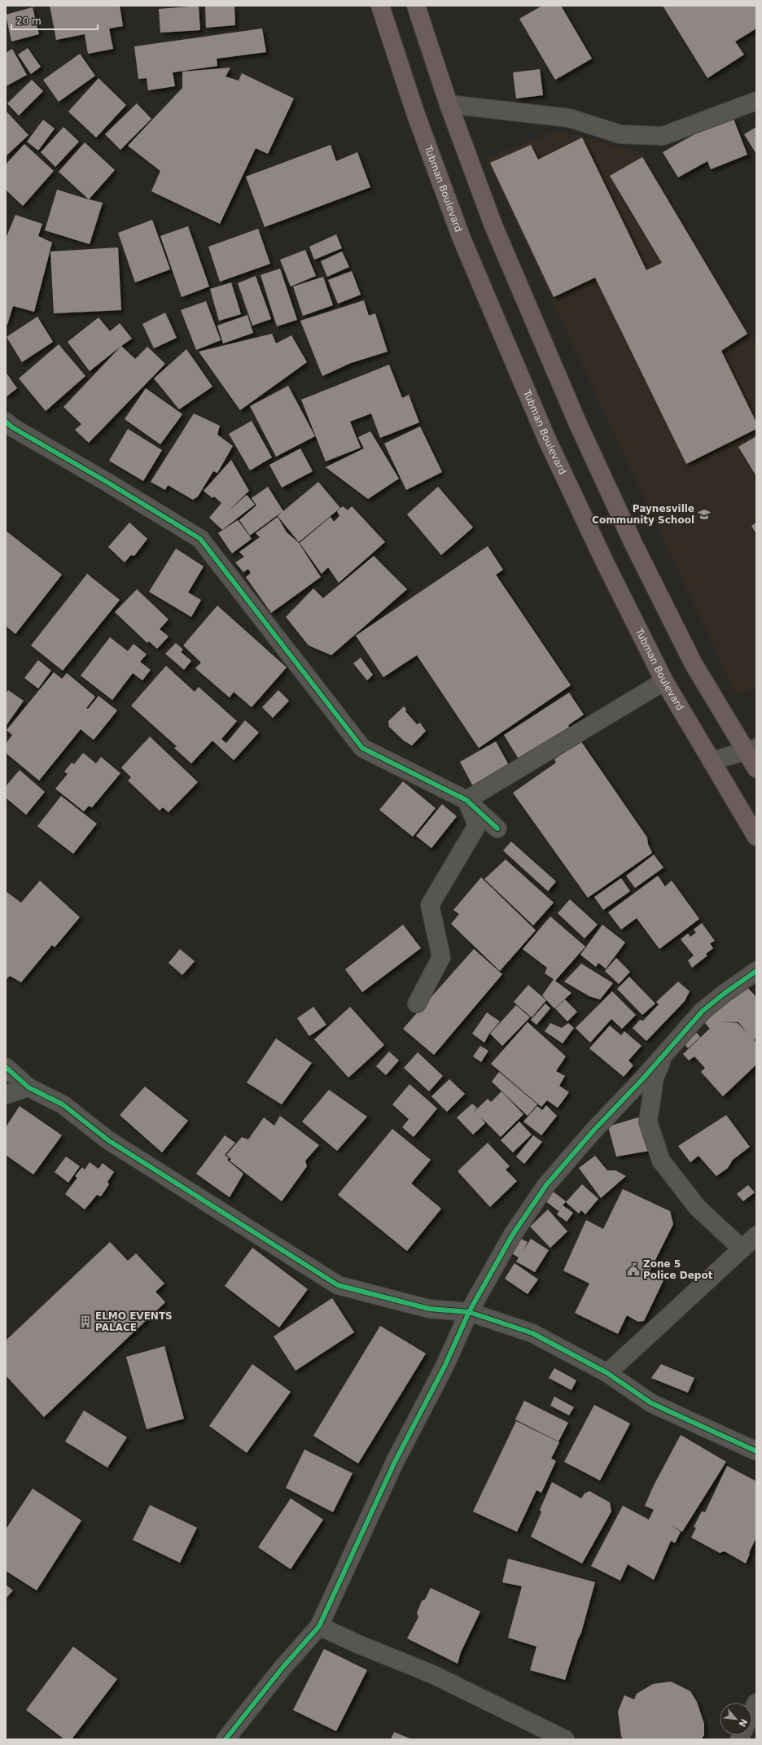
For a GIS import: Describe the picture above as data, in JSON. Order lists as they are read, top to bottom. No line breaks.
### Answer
{"streets":{"highway":["Tubman Boulevard"]},"places":{"school or university":["Paynesville Community School"],"public building":["Zone 5 Police Depot"],"building":["ELMO EVENTS PALACE"]},"scale_bar":"20 m","north":"bottom right"}
